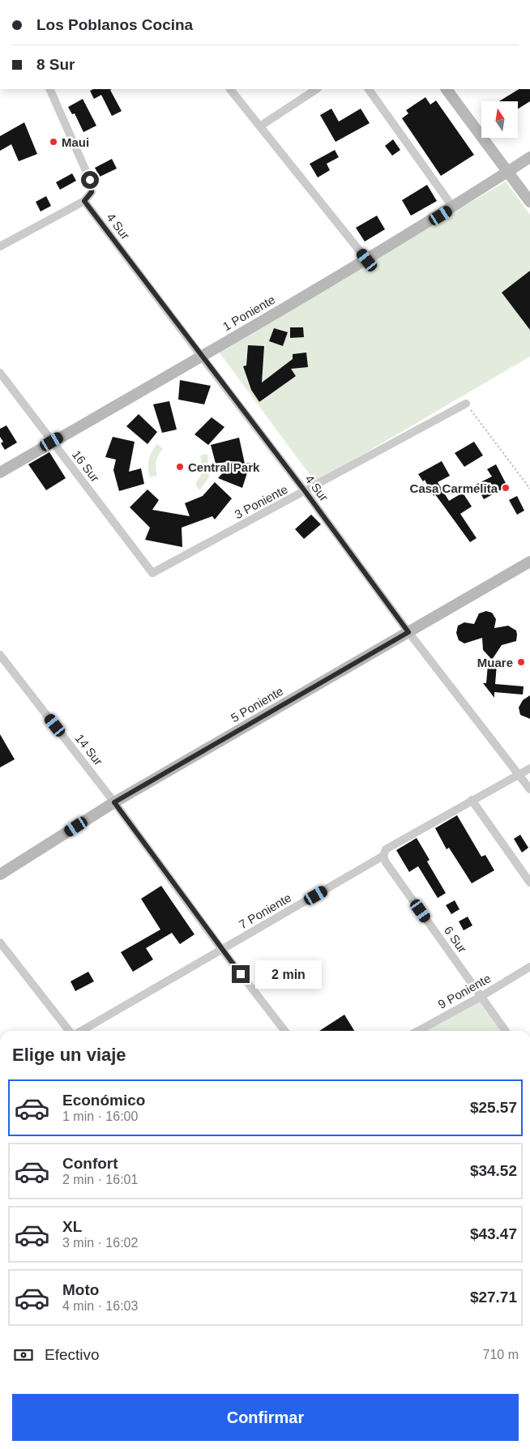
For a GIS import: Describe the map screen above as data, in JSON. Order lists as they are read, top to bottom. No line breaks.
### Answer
{"streets":{"street":["4 Sur","1 Poniente","16 Sur","3 Poniente","5 Poniente","14 Sur","7 Poniente","6 Sur","9 Poniente"]},"crossings":[["4 Sur","1 Poniente"],["4 Sur","3 Poniente"],["4 Sur","5 Poniente"],["4 Sur","7 Poniente"],["1 Poniente","16 Sur"],["16 Sur","3 Poniente"],["5 Poniente","14 Sur"],["14 Sur","7 Poniente"],["7 Poniente","6 Sur"],["6 Sur","9 Poniente"]],"places":["Maui","Central Park","Casa Carmelita","Muare"],"north":"top","page":{"banner":["Los Poblanos Cocina","8 Sur"],"bubble":"2 min","heading":"Elige un viaje","list":[{"name":"Económico","note":"1 min · 16:00","value":"$25.57"},{"name":"Confort","note":"2 min · 16:01","value":"$34.52"},{"name":"XL","note":"3 min · 16:02","value":"$43.47"},{"name":"Moto","note":"4 min · 16:03","value":"$27.71"}],"pay":["Efectivo","710 m"],"buttons":"Confirmar"}}
